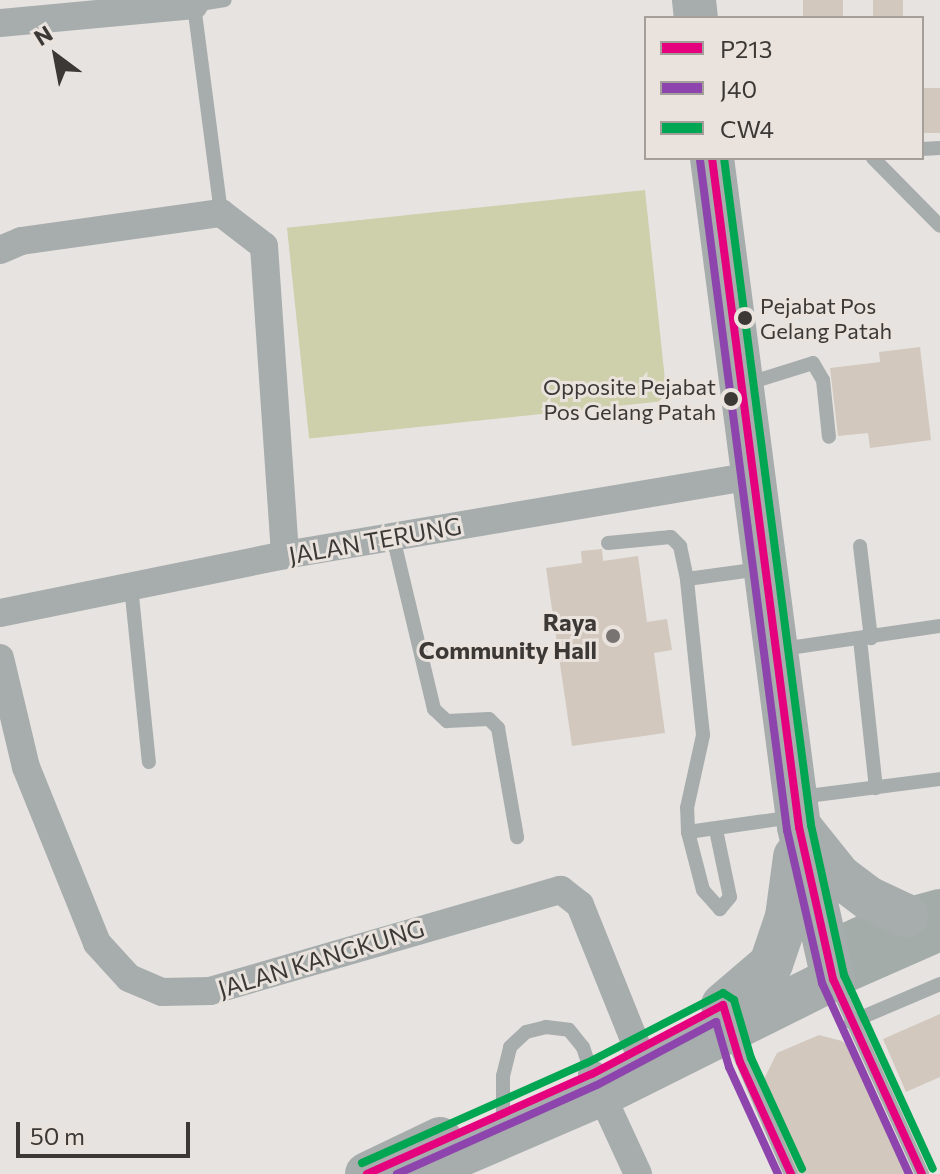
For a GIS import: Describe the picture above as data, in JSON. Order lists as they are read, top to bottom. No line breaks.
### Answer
{"streets":{"street":["JALAN TERUNG","JALAN KANGKUNG"]},"places":["Pejabat Pos Gelang Patah","Opposite Pejabat Pos Gelang Patah","Raya Community Hall"],"lines":["transit line P213","transit line J40","transit line CW4"],"legend":["P213","J40","CW4"],"scale_bar":"50 m","north":"top left"}
